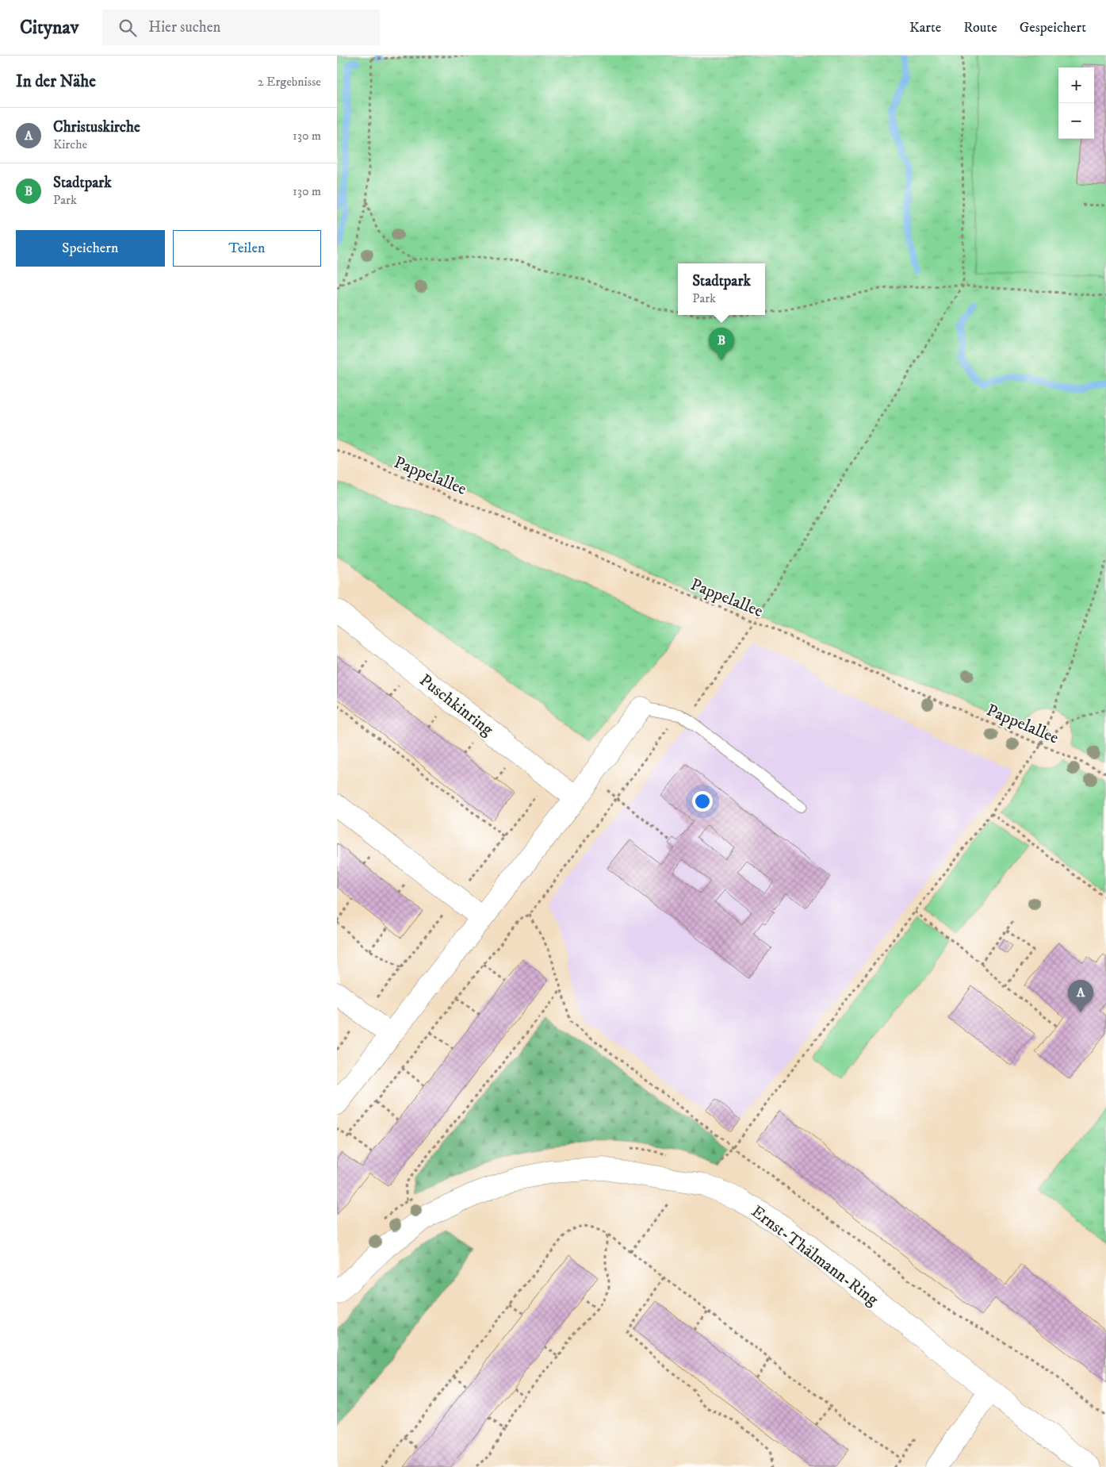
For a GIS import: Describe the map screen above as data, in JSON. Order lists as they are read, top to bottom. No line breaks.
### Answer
{"streets":{"street":["Puschkinring","Ernst-Thälmann-Ring"],"path":["Pappelallee"]},"page":{"header":"Citynav","search":"Hier suchen","nav":["Karte","Route","Gespeichert"],"heading":["In der Nähe","2 Ergebnisse"],"map_buttons":["+","−"],"list":[{"mark":"A","name":"Christuskirche","note":"Kirche","value":"130 m"},{"mark":"B","name":"Stadtpark","note":"Park","value":"130 m"}],"buttons":["Speichern","Teilen"],"popup":["Stadtpark","Park"],"pins":["B","A"]}}
